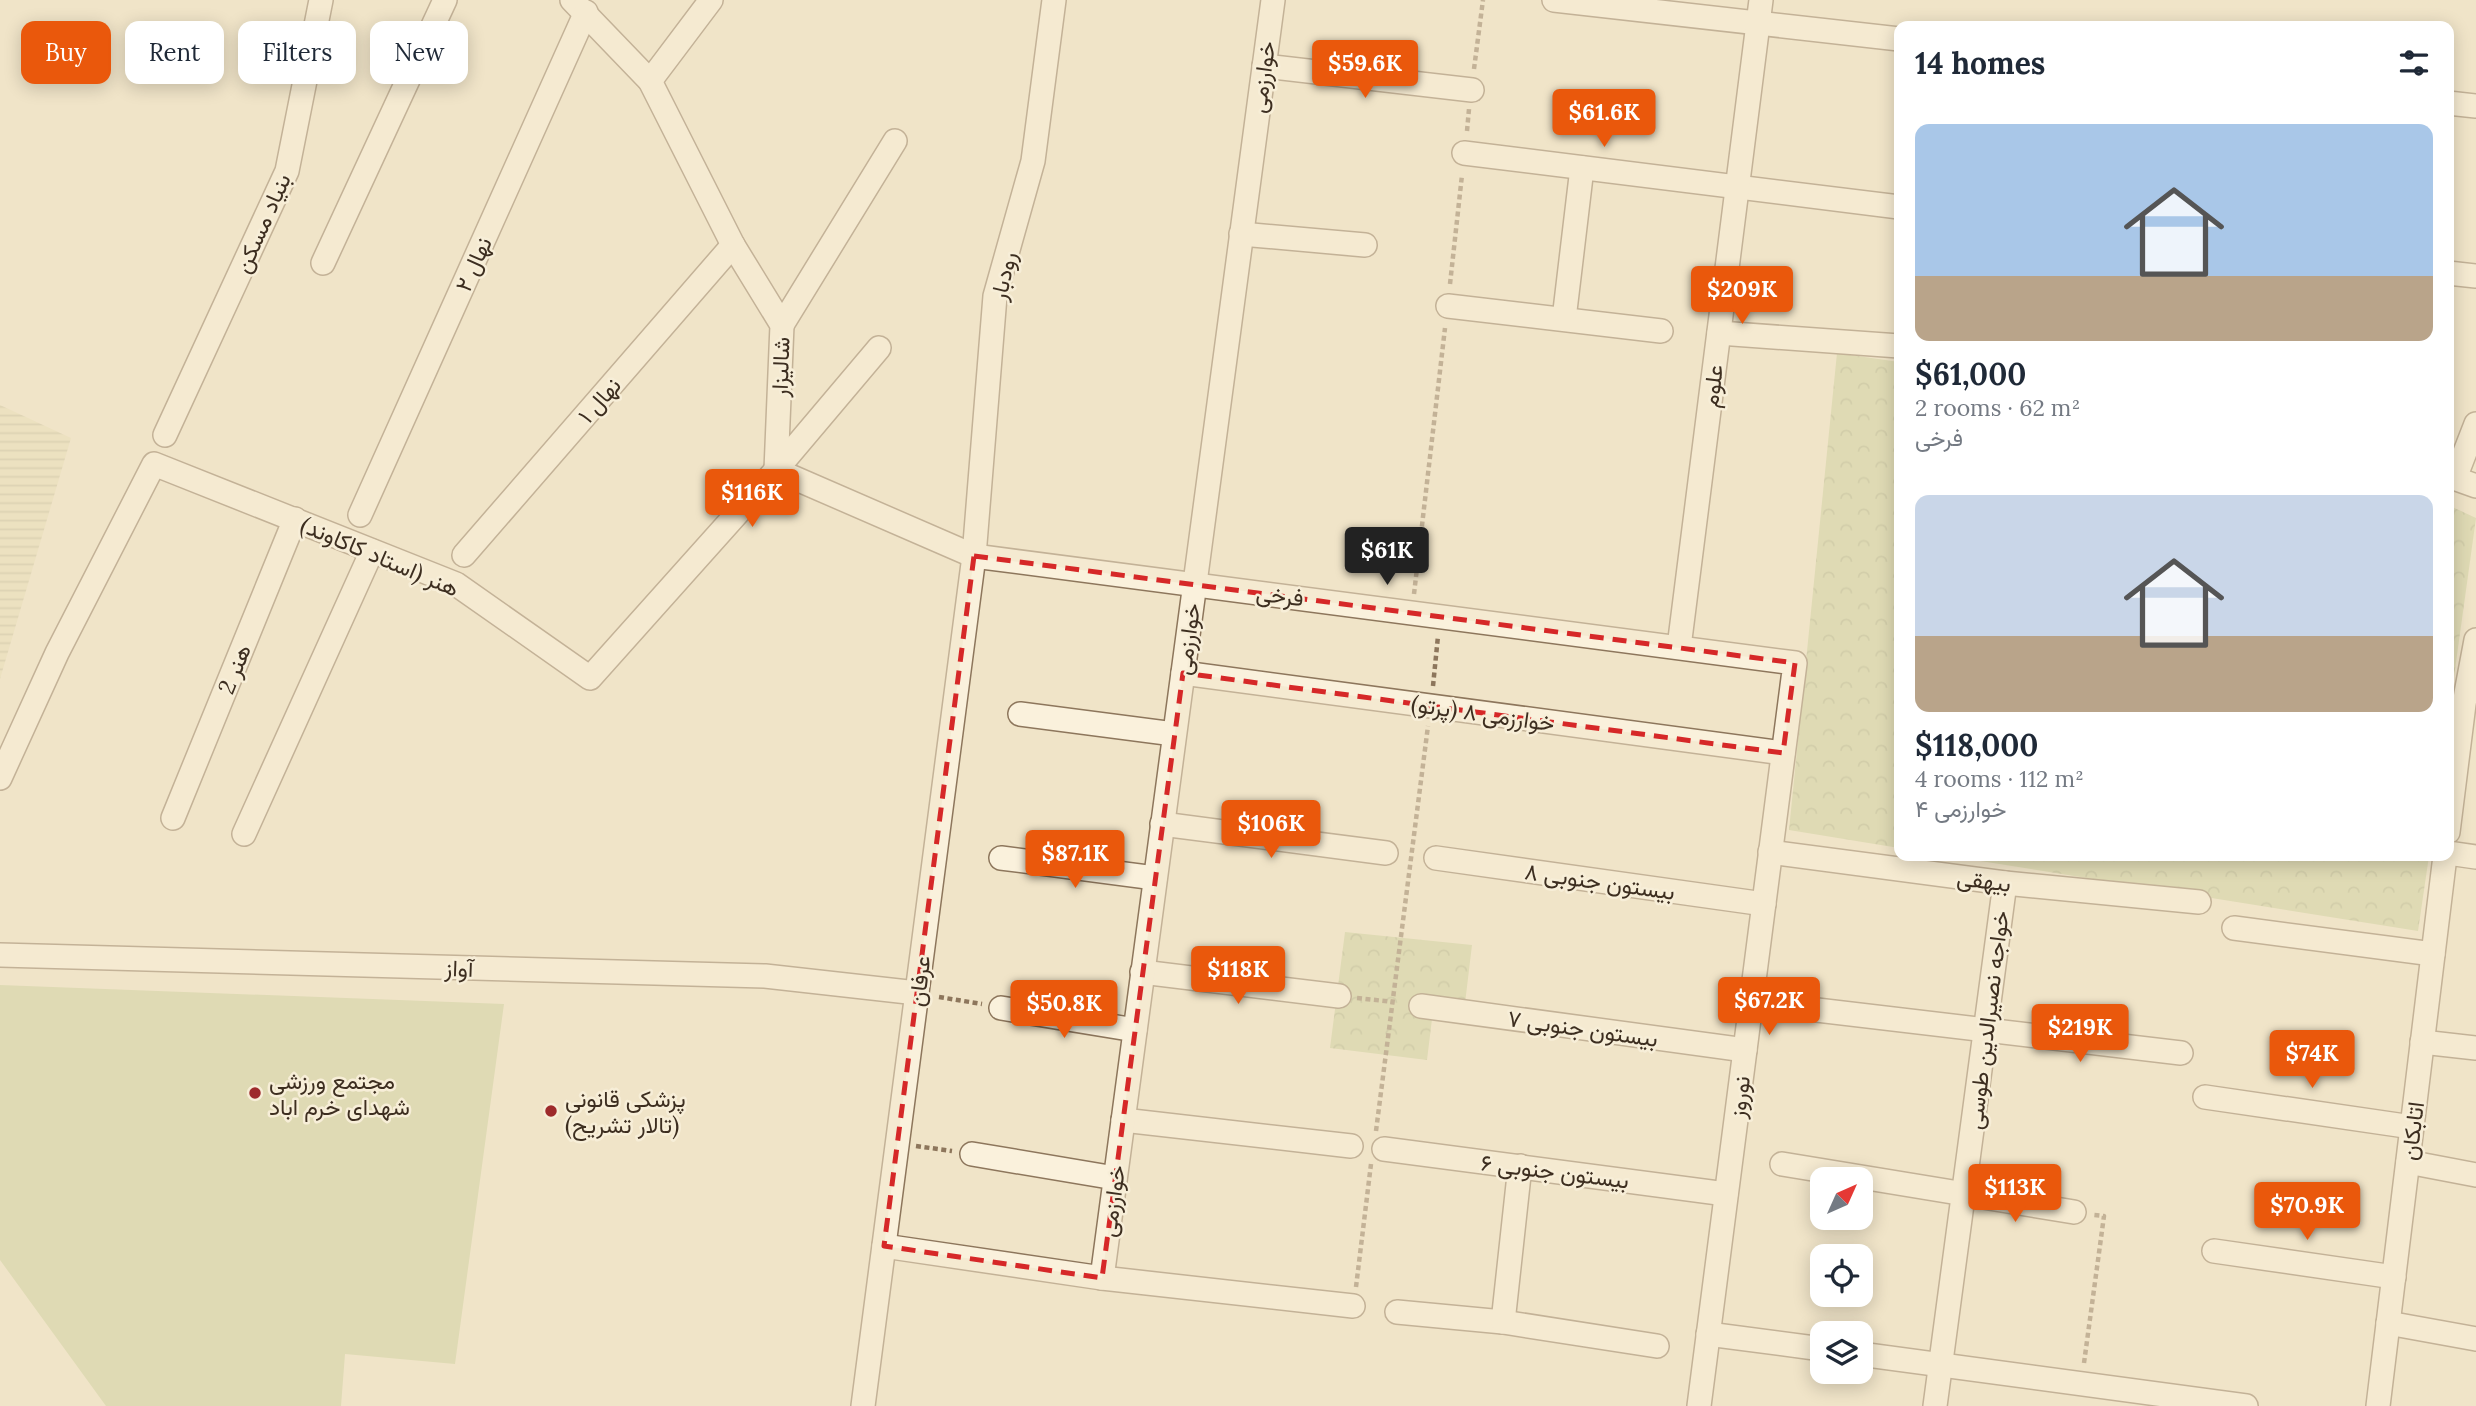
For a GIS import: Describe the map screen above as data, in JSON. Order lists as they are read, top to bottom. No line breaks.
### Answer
{"streets":{"street":["خوارزمی","بنیاد مسکن","نهال ۲","رودبار","شالیزار","علوم","نهال ۱","هنر (استاد کاکاوند)","فرخی","هنر 2","خوارزمی ۸ (پرتو)","بیهقی","بیستون جنوبی ۸","آواز","عرفان","خواجه نصیرالدین طوسی","بیستون جنوبی ۷","نوروز","اتابکان","بیستون جنوبی ۶"]},"crossings":[["خوارزمی","فرخی"],["خوارزمی","خوارزمی ۸ (پرتو)"],["نهال ۲","شالیزار"],["رودبار","فرخی"],["رودبار","عرفان"],["شالیزار","نهال ۱"],["شالیزار","هنر (استاد کاکاوند)"],["علوم","فرخی"],["هنر (استاد کاکاوند)","هنر 2"],["فرخی","عرفان"],["فرخی","نوروز"],["خوارزمی ۸ (پرتو)","نوروز"],["بیهقی","خواجه نصیرالدین طوسی"],["بیهقی","نوروز"],["بیستون جنوبی ۸","نوروز"],["آواز","عرفان"],["بیستون جنوبی ۷","نوروز"],["نوروز","بیستون جنوبی ۶"]],"places":["مجتمع ورزشی شهدای خرم اباد","پزشکی قانونی (تالار تشریح)"],"north":"top right","page":{"chip":["Buy","Rent","Filters","New"],"heading":"14 homes","price":["$59.6K","$61.6K","$209K","$116K","$61K","$106K","$87.1K","$118K","$67.2K","$50.8K","$219K","$74K","$113K","$70.9K"],"list":[{"name":"$61,000","note":"2 rooms · 62 m² · فرخی"},{"name":"$118,000","note":"4 rooms · 112 m² · خوارزمی ۴"}]}}
